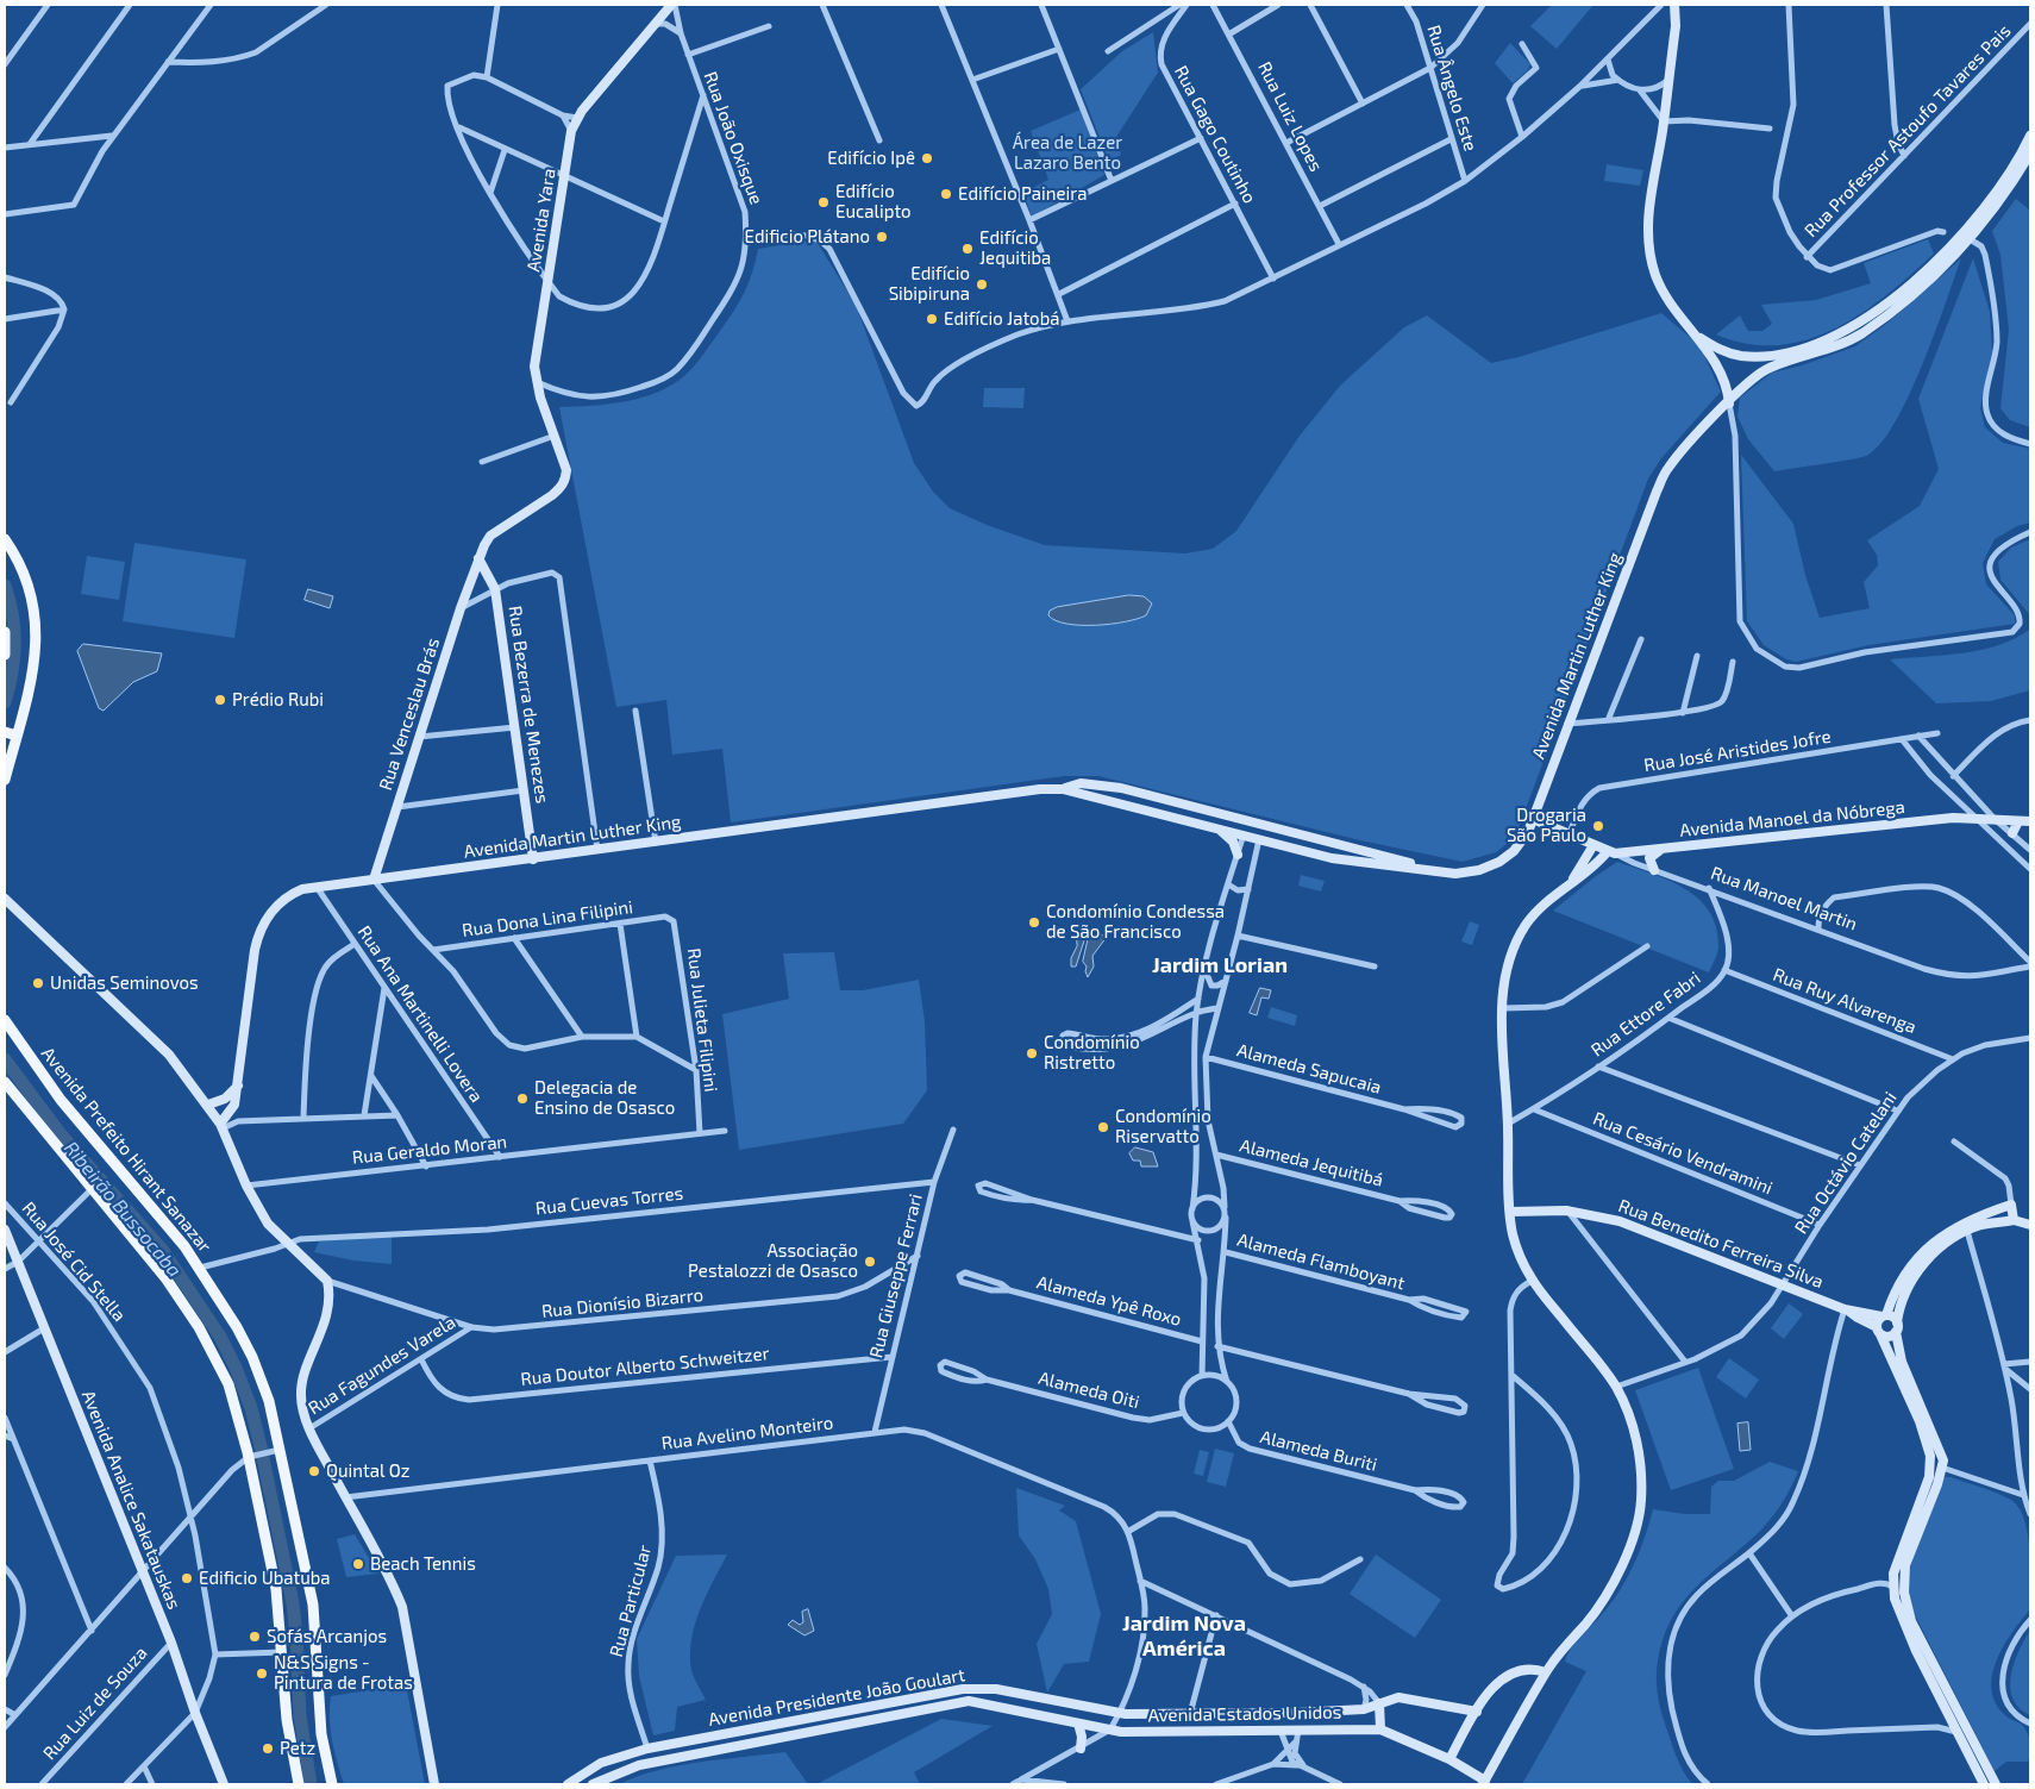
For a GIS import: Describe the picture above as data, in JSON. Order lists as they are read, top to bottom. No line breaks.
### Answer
{"streets":{"main road":["Avenida Yara","Avenida Martin Luther King","Rua Bezerra de Menezes","Rua Venceslau Brás","Avenida Manoel da Nóbrega","Rua Manoel Martin","Avenida Prefeito Hirant Sanazar","Rua Benedito Ferreira Silva","Avenida Analice Sakatauskas","Avenida Presidente João Goulart","Avenida Estados Unidos"],"street":["Rua Ângelo Este","Rua Luiz Lopes","Rua Professor Astoufo Tavares Pais","Rua Gago Coutinho","Rua João Oxisque","Rua José Aristides Jofre","Rua Dona Lina Filipini","Rua Ruy Alvarenga","Rua Ana Martinelli Lovera","Rua Ettore Fabri","Rua Julieta Filipini","Alameda Sapucaia","Rua Geraldo Moran","Rua Cesário Vendramini","Alameda Jequitibá","Rua Octávio Catelani","Rua Cuevas Torres","Rua José Cid Stella","Alameda Flamboyant","Rua Giuseppe Ferrari","Alameda Ypê Roxo","Rua Dionísio Bizarro","Rua Fagundes Varela","Rua Doutor Alberto Schweitzer","Alameda Oiti","Rua Avelino Monteiro","Alameda Buriti","Rua Particular","Rua Luiz de Souza"]},"crossings":[["Rua João Oxisque","Avenida Yara"],["Avenida Yara","Rua Venceslau Brás"],["Avenida Martin Luther King","Rua Bezerra de Menezes"],["Avenida Martin Luther King","Rua Venceslau Brás"],["Avenida Martin Luther King","Rua Manoel Martin"],["Avenida Martin Luther King","Rua Ana Martinelli Lovera"],["Rua Bezerra de Menezes","Rua Venceslau Brás"],["Rua José Aristides Jofre","Rua Manoel Martin"],["Avenida Manoel da Nóbrega","Rua Manoel Martin"],["Rua Manoel Martin","Rua Ettore Fabri"],["Rua Dona Lina Filipini","Rua Julieta Filipini"],["Rua Ruy Alvarenga","Rua Ettore Fabri"],["Rua Ruy Alvarenga","Rua Octávio Catelani"],["Rua Ana Martinelli Lovera","Rua Geraldo Moran"],["Rua Ettore Fabri","Rua Cesário Vendramini"],["Rua Julieta Filipini","Rua Geraldo Moran"],["Avenida Prefeito Hirant Sanazar","Rua Cuevas Torres"],["Rua Cesário Vendramini","Rua Octávio Catelani"],["Rua Octávio Catelani","Rua Benedito Ferreira Silva"],["Rua Cuevas Torres","Rua Giuseppe Ferrari"],["Rua José Cid Stella","Avenida Analice Sakatauskas"],["Rua Giuseppe Ferrari","Rua Dionísio Bizarro"],["Rua Giuseppe Ferrari","Rua Doutor Alberto Schweitzer"],["Rua Giuseppe Ferrari","Rua Avelino Monteiro"],["Rua Dionísio Bizarro","Rua Fagundes Varela"],["Rua Fagundes Varela","Rua Doutor Alberto Schweitzer"],["Alameda Oiti","Alameda Buriti"],["Rua Avelino Monteiro","Rua Particular"],["Avenida Analice Sakatauskas","Rua Luiz de Souza"],["Rua Particular","Avenida Presidente João Goulart"],["Avenida Presidente João Goulart","Avenida Estados Unidos"]],"districts":["Jardim Lorian","Jardim Nova América"],"water":["Ribeirão Bussocaba"],"parks":["Área de Lazer Lazaro Bento"],"places":["Edifício Ipê","Edifício Paineira","Edifício Eucalipto","Edificio Plátano","Edifício Jequitiba","Edifício Sibipiruna","Edifício Jatobá","Prédio Rubi","Drogaria São Paulo","Condomínio Condessa de São Francisco","Unidas Seminovos","Condomínio Ristretto","Delegacia de Ensino de Osasco","Condomínio Riservatto","Associação Pestalozzi de Osasco","Quintal Oz","Beach Tennis","Edificio Ubatuba","Sofás Arcanjos","N&S Signs - Pintura de Frotas","Petz"]}
